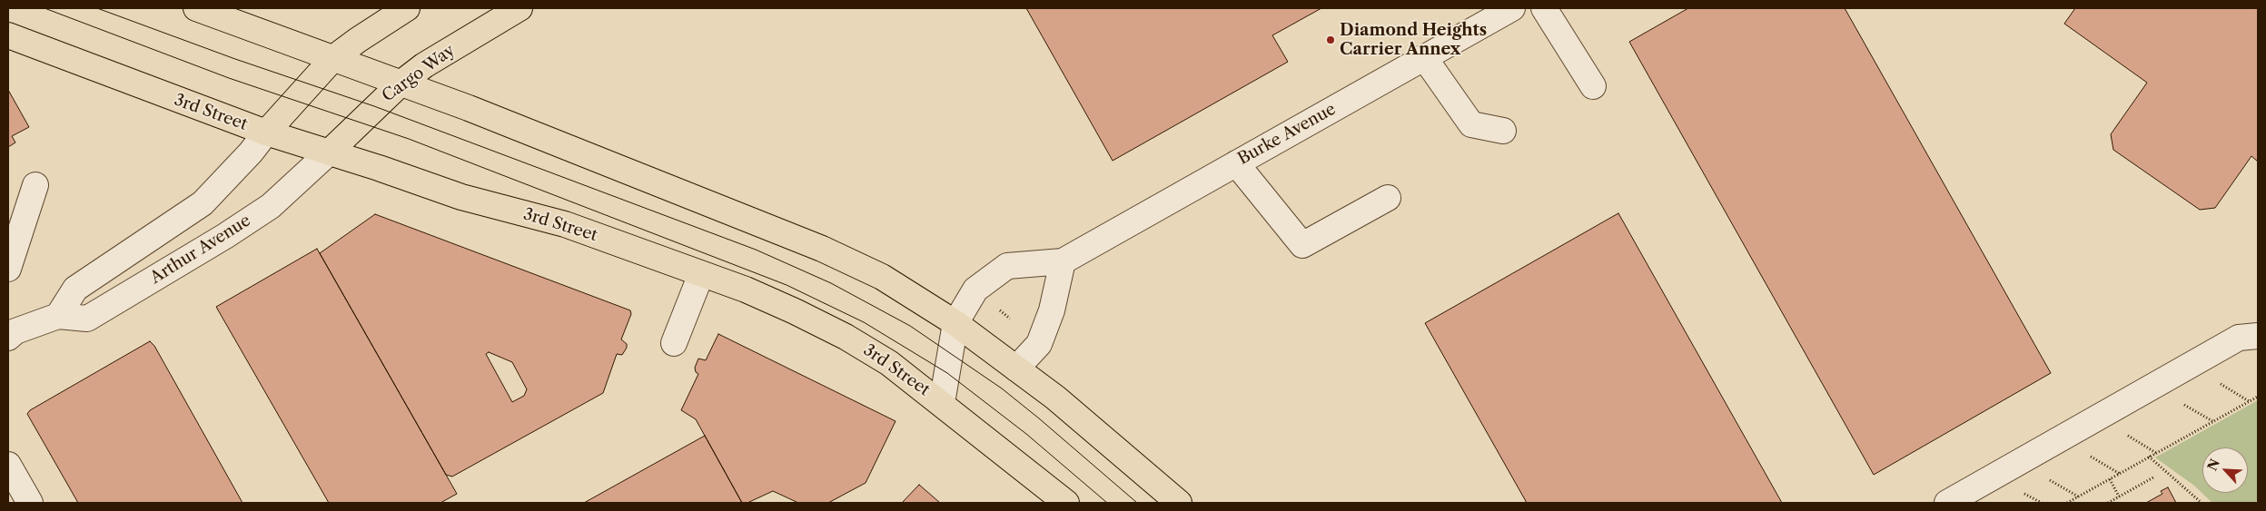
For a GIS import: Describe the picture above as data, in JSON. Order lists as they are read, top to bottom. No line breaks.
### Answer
{"streets":{"main road":["Cargo Way","3rd Street"],"street":["Burke Avenue","Arthur Avenue"]},"crossings":[["Cargo Way","3rd Street"],["Cargo Way","Arthur Avenue"],["3rd Street","Burke Avenue"],["3rd Street","Arthur Avenue"]],"places":["Diamond Heights Carrier Annex"],"north":"top left"}
